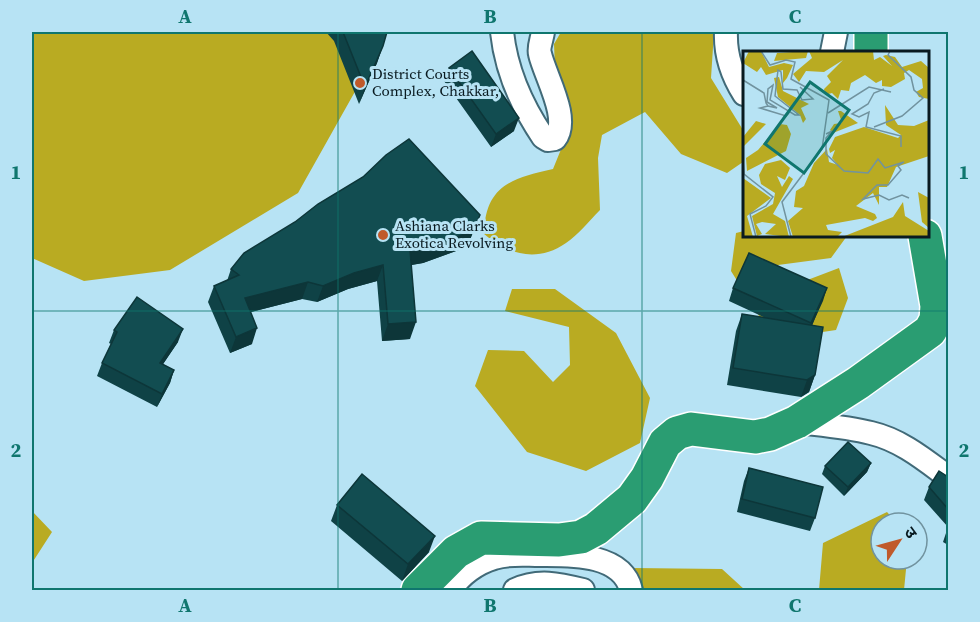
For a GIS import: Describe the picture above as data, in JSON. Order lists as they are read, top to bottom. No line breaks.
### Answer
{"places":["District Courts Complex, Chakkar,","Ashiana Clarks Exotica Revolving"],"north":"top right","grid":{"columns":["A","B","C"],"rows":["1","2"]}}
